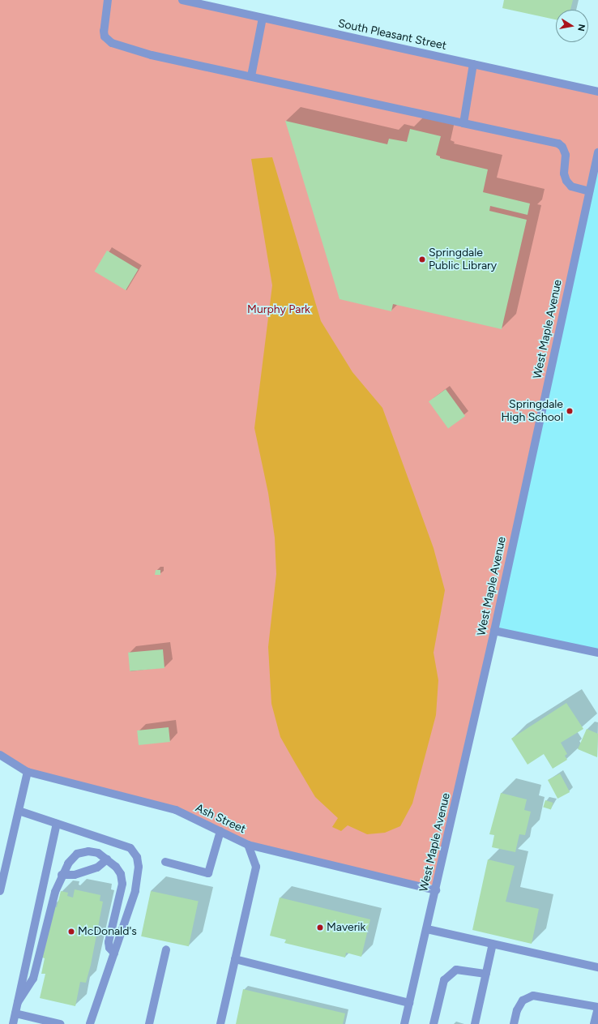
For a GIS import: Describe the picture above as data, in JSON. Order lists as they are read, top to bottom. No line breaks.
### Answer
{"streets":{"street":["South Pleasant Street","West Maple Avenue","Ash Street"]},"crossings":[["West Maple Avenue","Ash Street"]],"parks":["Murphy Park"],"places":["Springdale Public Library","Springdale High School","Maverik","McDonald's"],"north":"right"}
